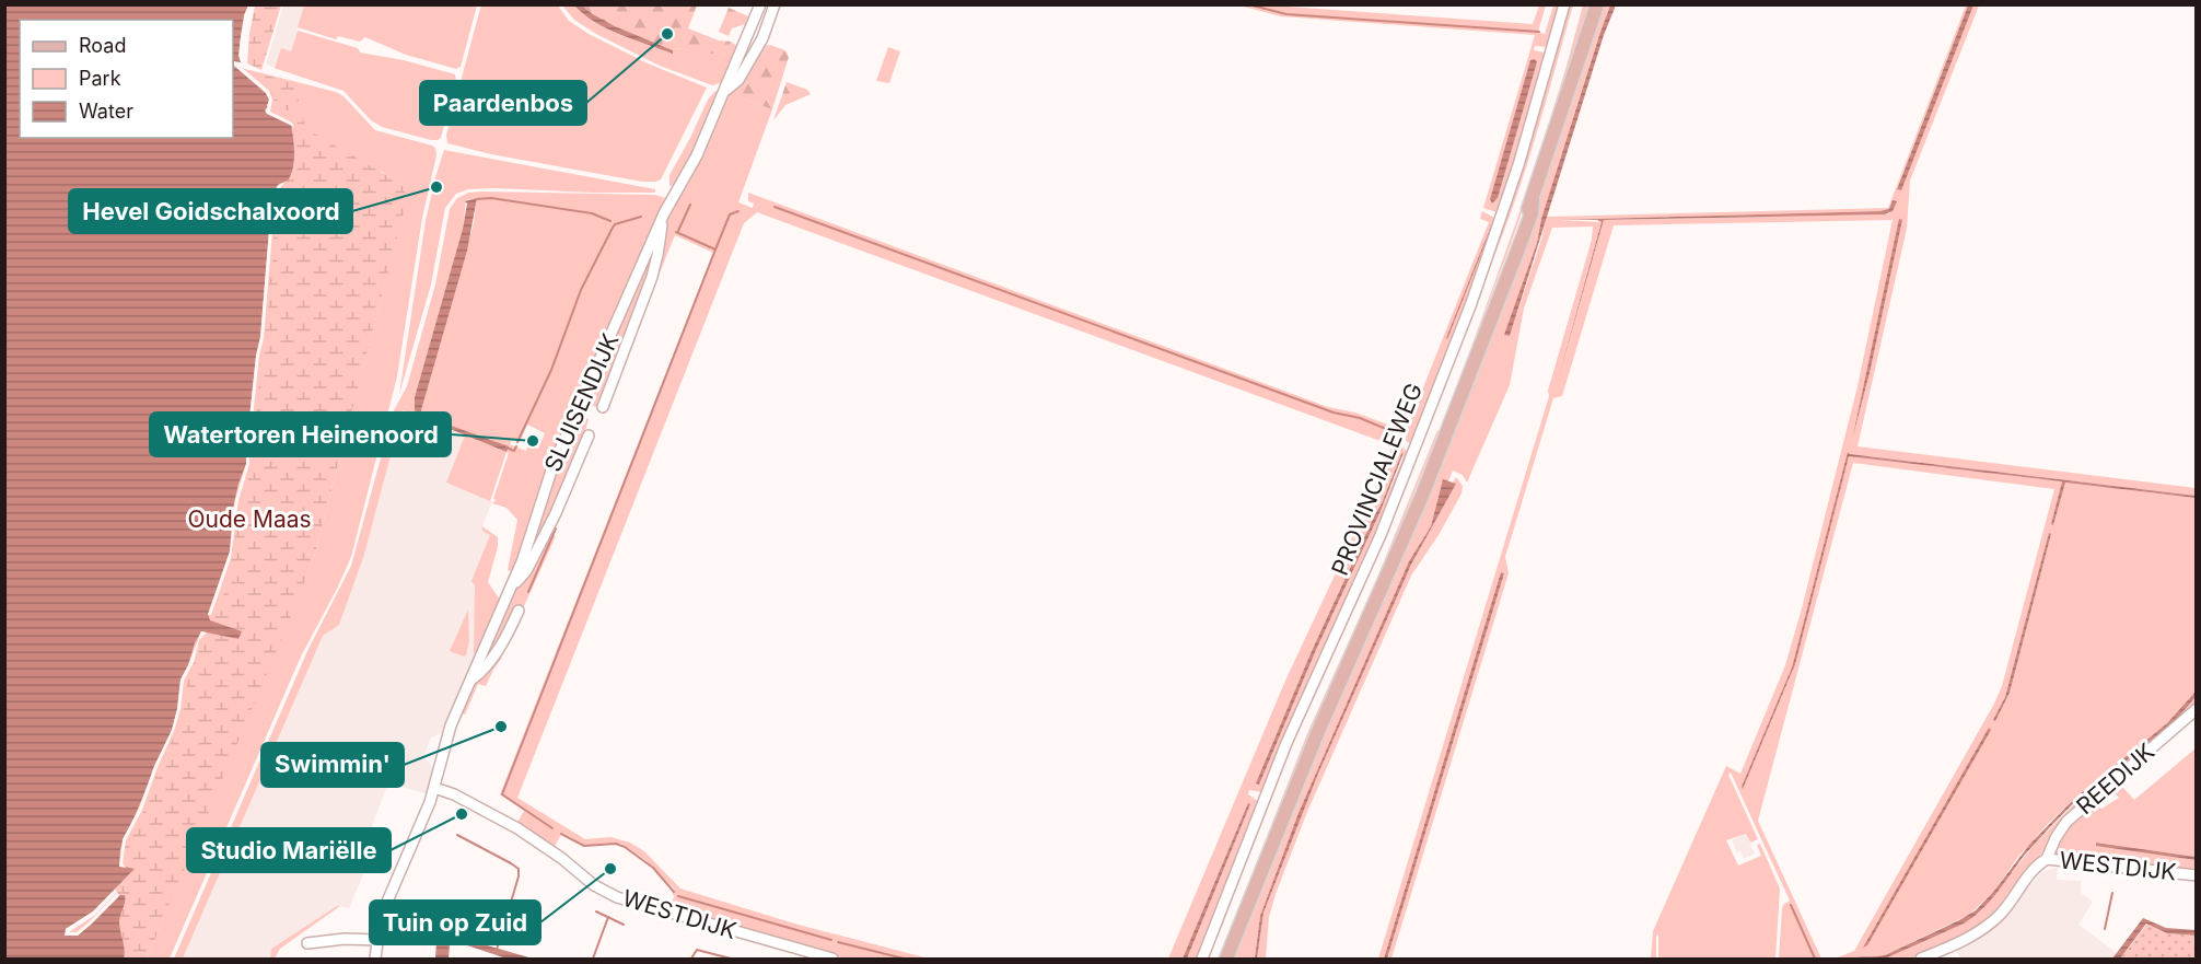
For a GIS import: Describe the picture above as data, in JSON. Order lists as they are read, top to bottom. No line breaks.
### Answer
{"streets":{"main road":["PROVINCIALEWEG"],"street":["SLUISENDIJK","REEDIJK","WESTDIJK"]},"crossings":[["SLUISENDIJK","WESTDIJK"],["REEDIJK","WESTDIJK"]],"parks":["Oude Maas"],"places":["Paardenbos","Hevel Goidschalxoord","Watertoren Heinenoord","Swimmin'","Studio Mariëlle","Tuin op Zuid"],"legend":["Road","Park","Water"]}
